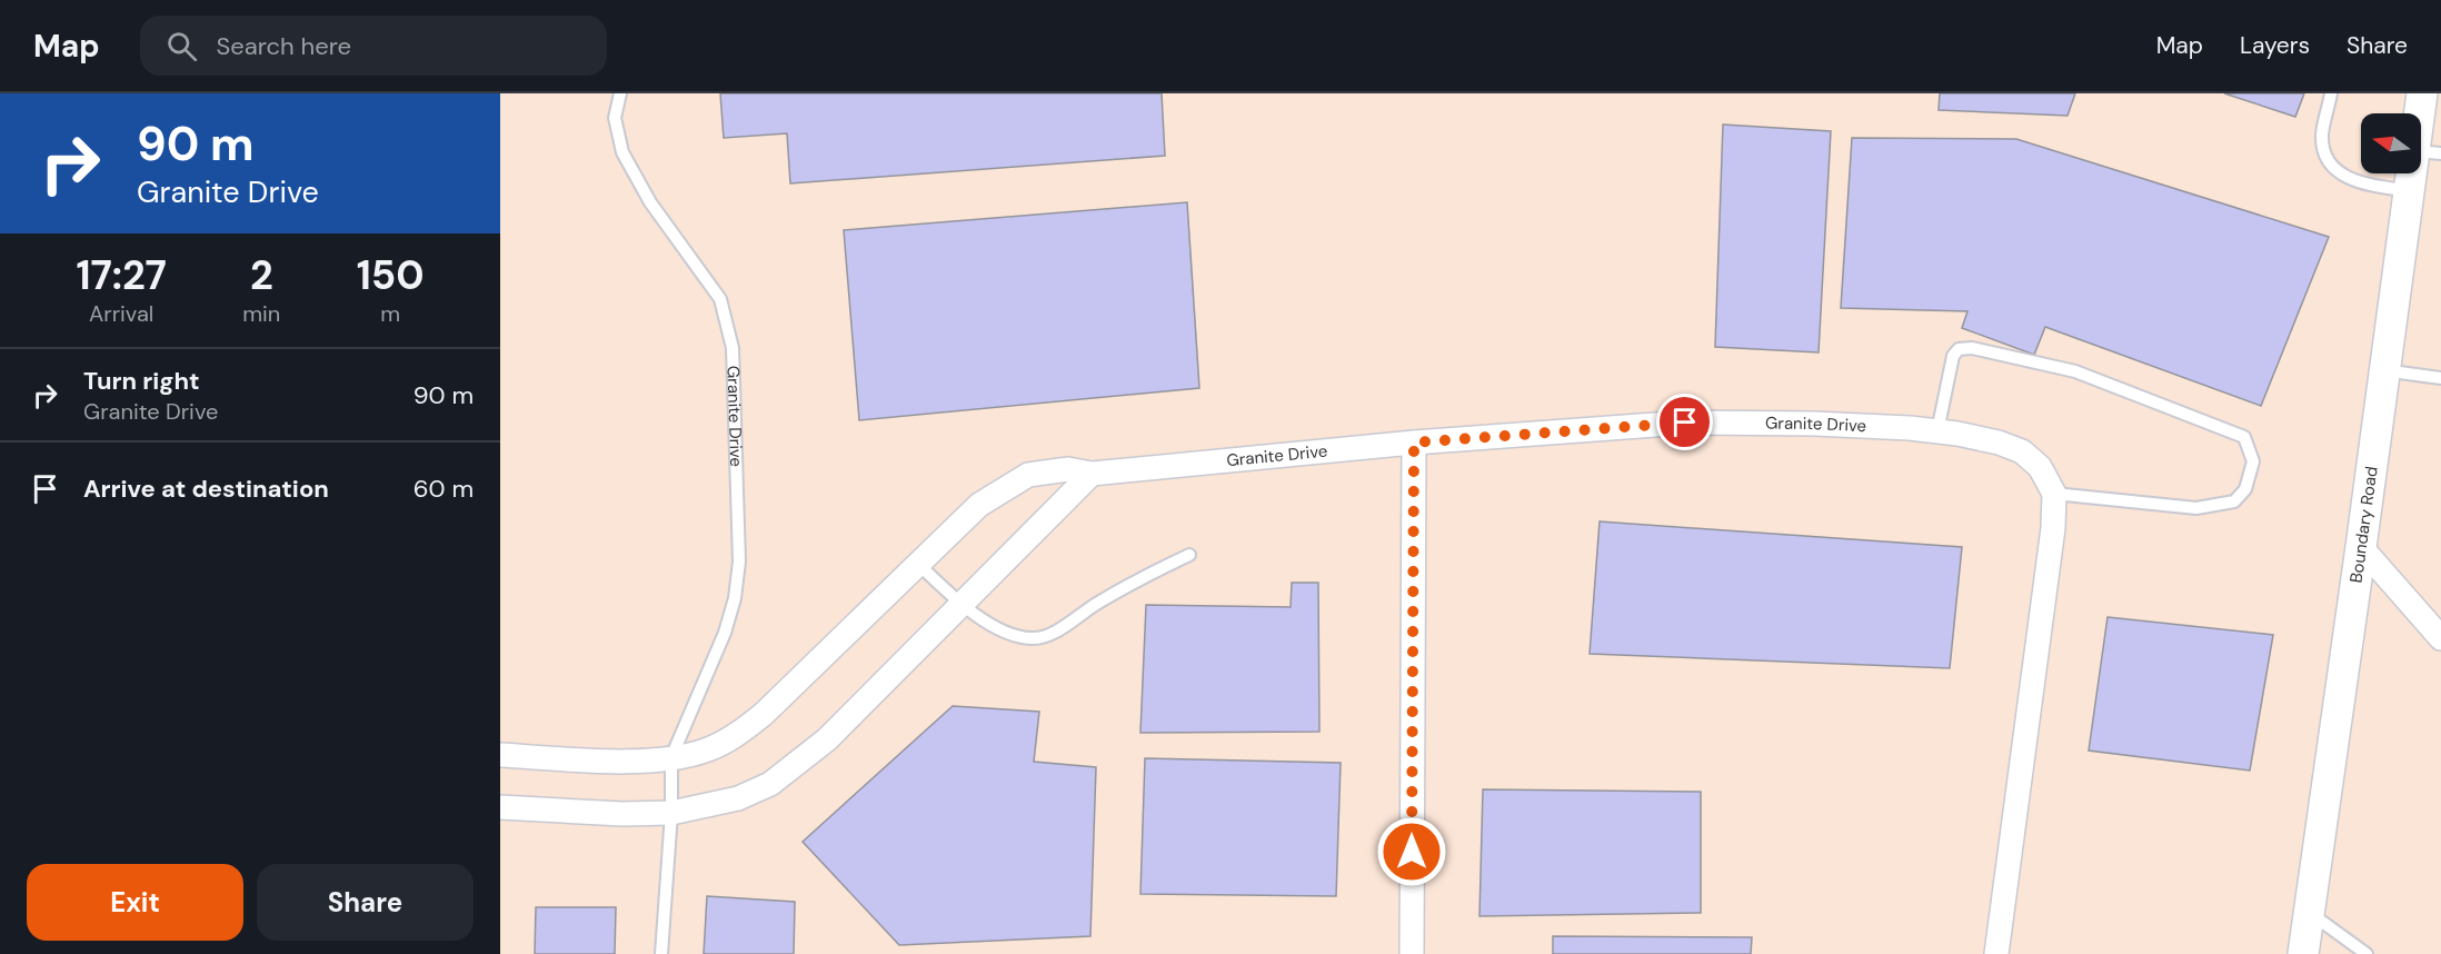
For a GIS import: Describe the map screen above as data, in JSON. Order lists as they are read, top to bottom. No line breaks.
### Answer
{"streets":{"street":["Granite Drive","Boundary Road"]},"north":"left","page":{"header":"Map","search":"Search here","nav":["Map","Layers","Share"],"turn":["90 m","Granite Drive"],"eta":["17:27","Arrival","2","min","150","m"],"list":[{"name":"Turn right","note":"Granite Drive","value":"90 m"},{"name":"Arrive at destination","value":"60 m"}],"buttons":["Exit","Share"]}}
